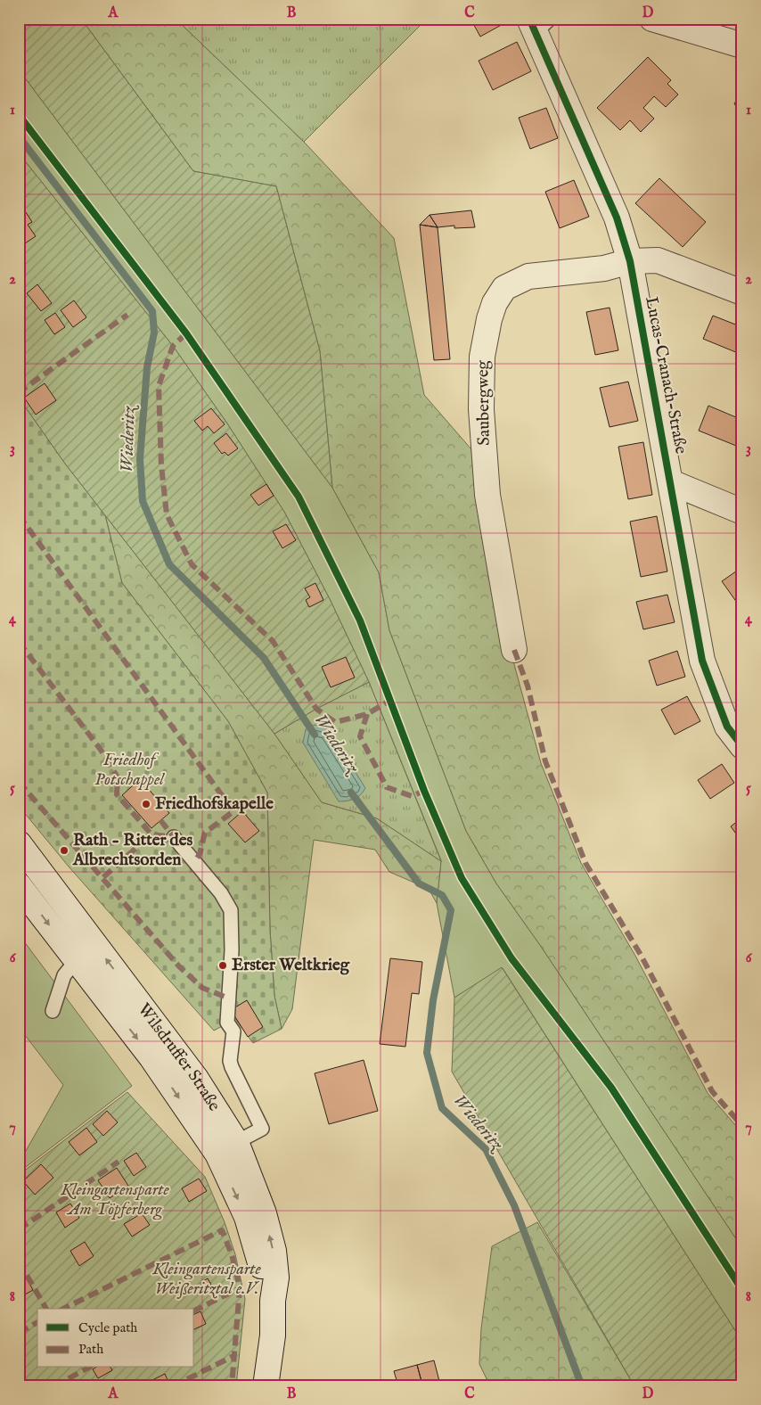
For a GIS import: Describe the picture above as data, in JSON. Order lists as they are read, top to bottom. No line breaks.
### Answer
{"streets":{"street":["Lucas-Cranach-Straße","Saubergweg","Wilsdruffer Straße"]},"crossings":[["Lucas-Cranach-Straße","Saubergweg"]],"water":["Wiederitz"],"parks":["Friedhof Potschappel","Kleingartensparte Am Töpferberg","Kleingartensparte Weißeritztal e.V."],"places":["Friedhofskapelle","Rath - Ritter des Albrechtsorden","Erster Weltkrieg"],"legend":["Cycle path","Path"],"grid":{"columns":["A","B","C","D"],"rows":["1","2","3","4","5","6","7","8"]}}
